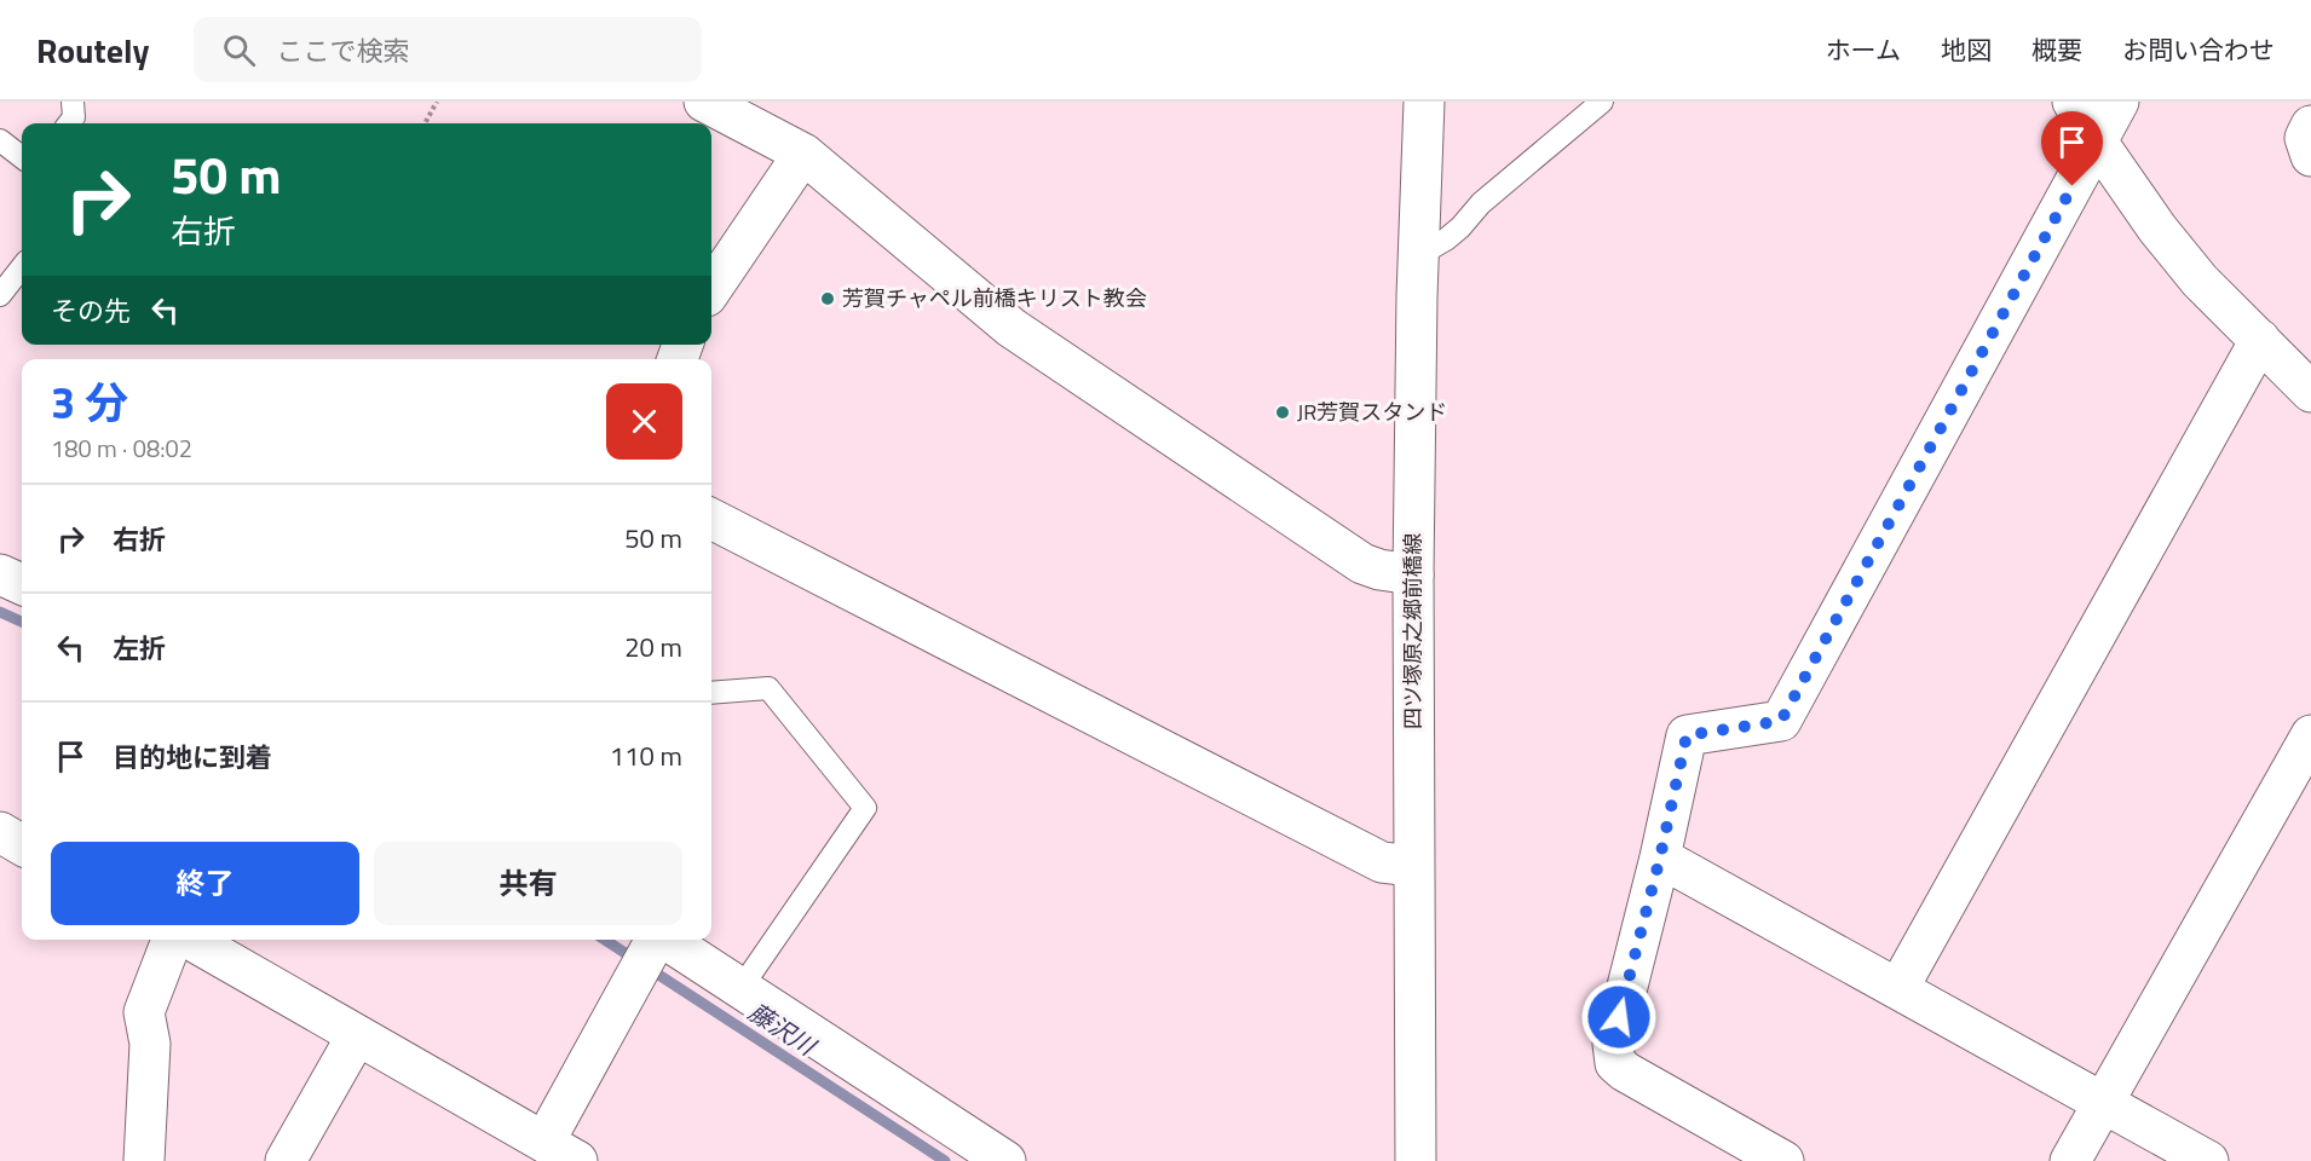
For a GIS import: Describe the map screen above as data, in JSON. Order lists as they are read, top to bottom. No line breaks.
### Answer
{"streets":{"street":["四ツ塚原之郷前橋線"]},"water":["藤沢川"],"places":["芳賀チャペル前橋キリスト教会","JR芳賀スタンド"],"page":{"header":"Routely","search":"ここで検索","nav":["ホーム","地図","概要","お問い合わせ"],"turn":["50 m","右折"],"then":"その先","heading":["3 分","180 m · 08:02"],"list":[{"name":"右折","value":"50 m"},{"name":"左折","value":"20 m"},{"name":"目的地に到着","value":"110 m"}],"buttons":["終了","共有"]}}
